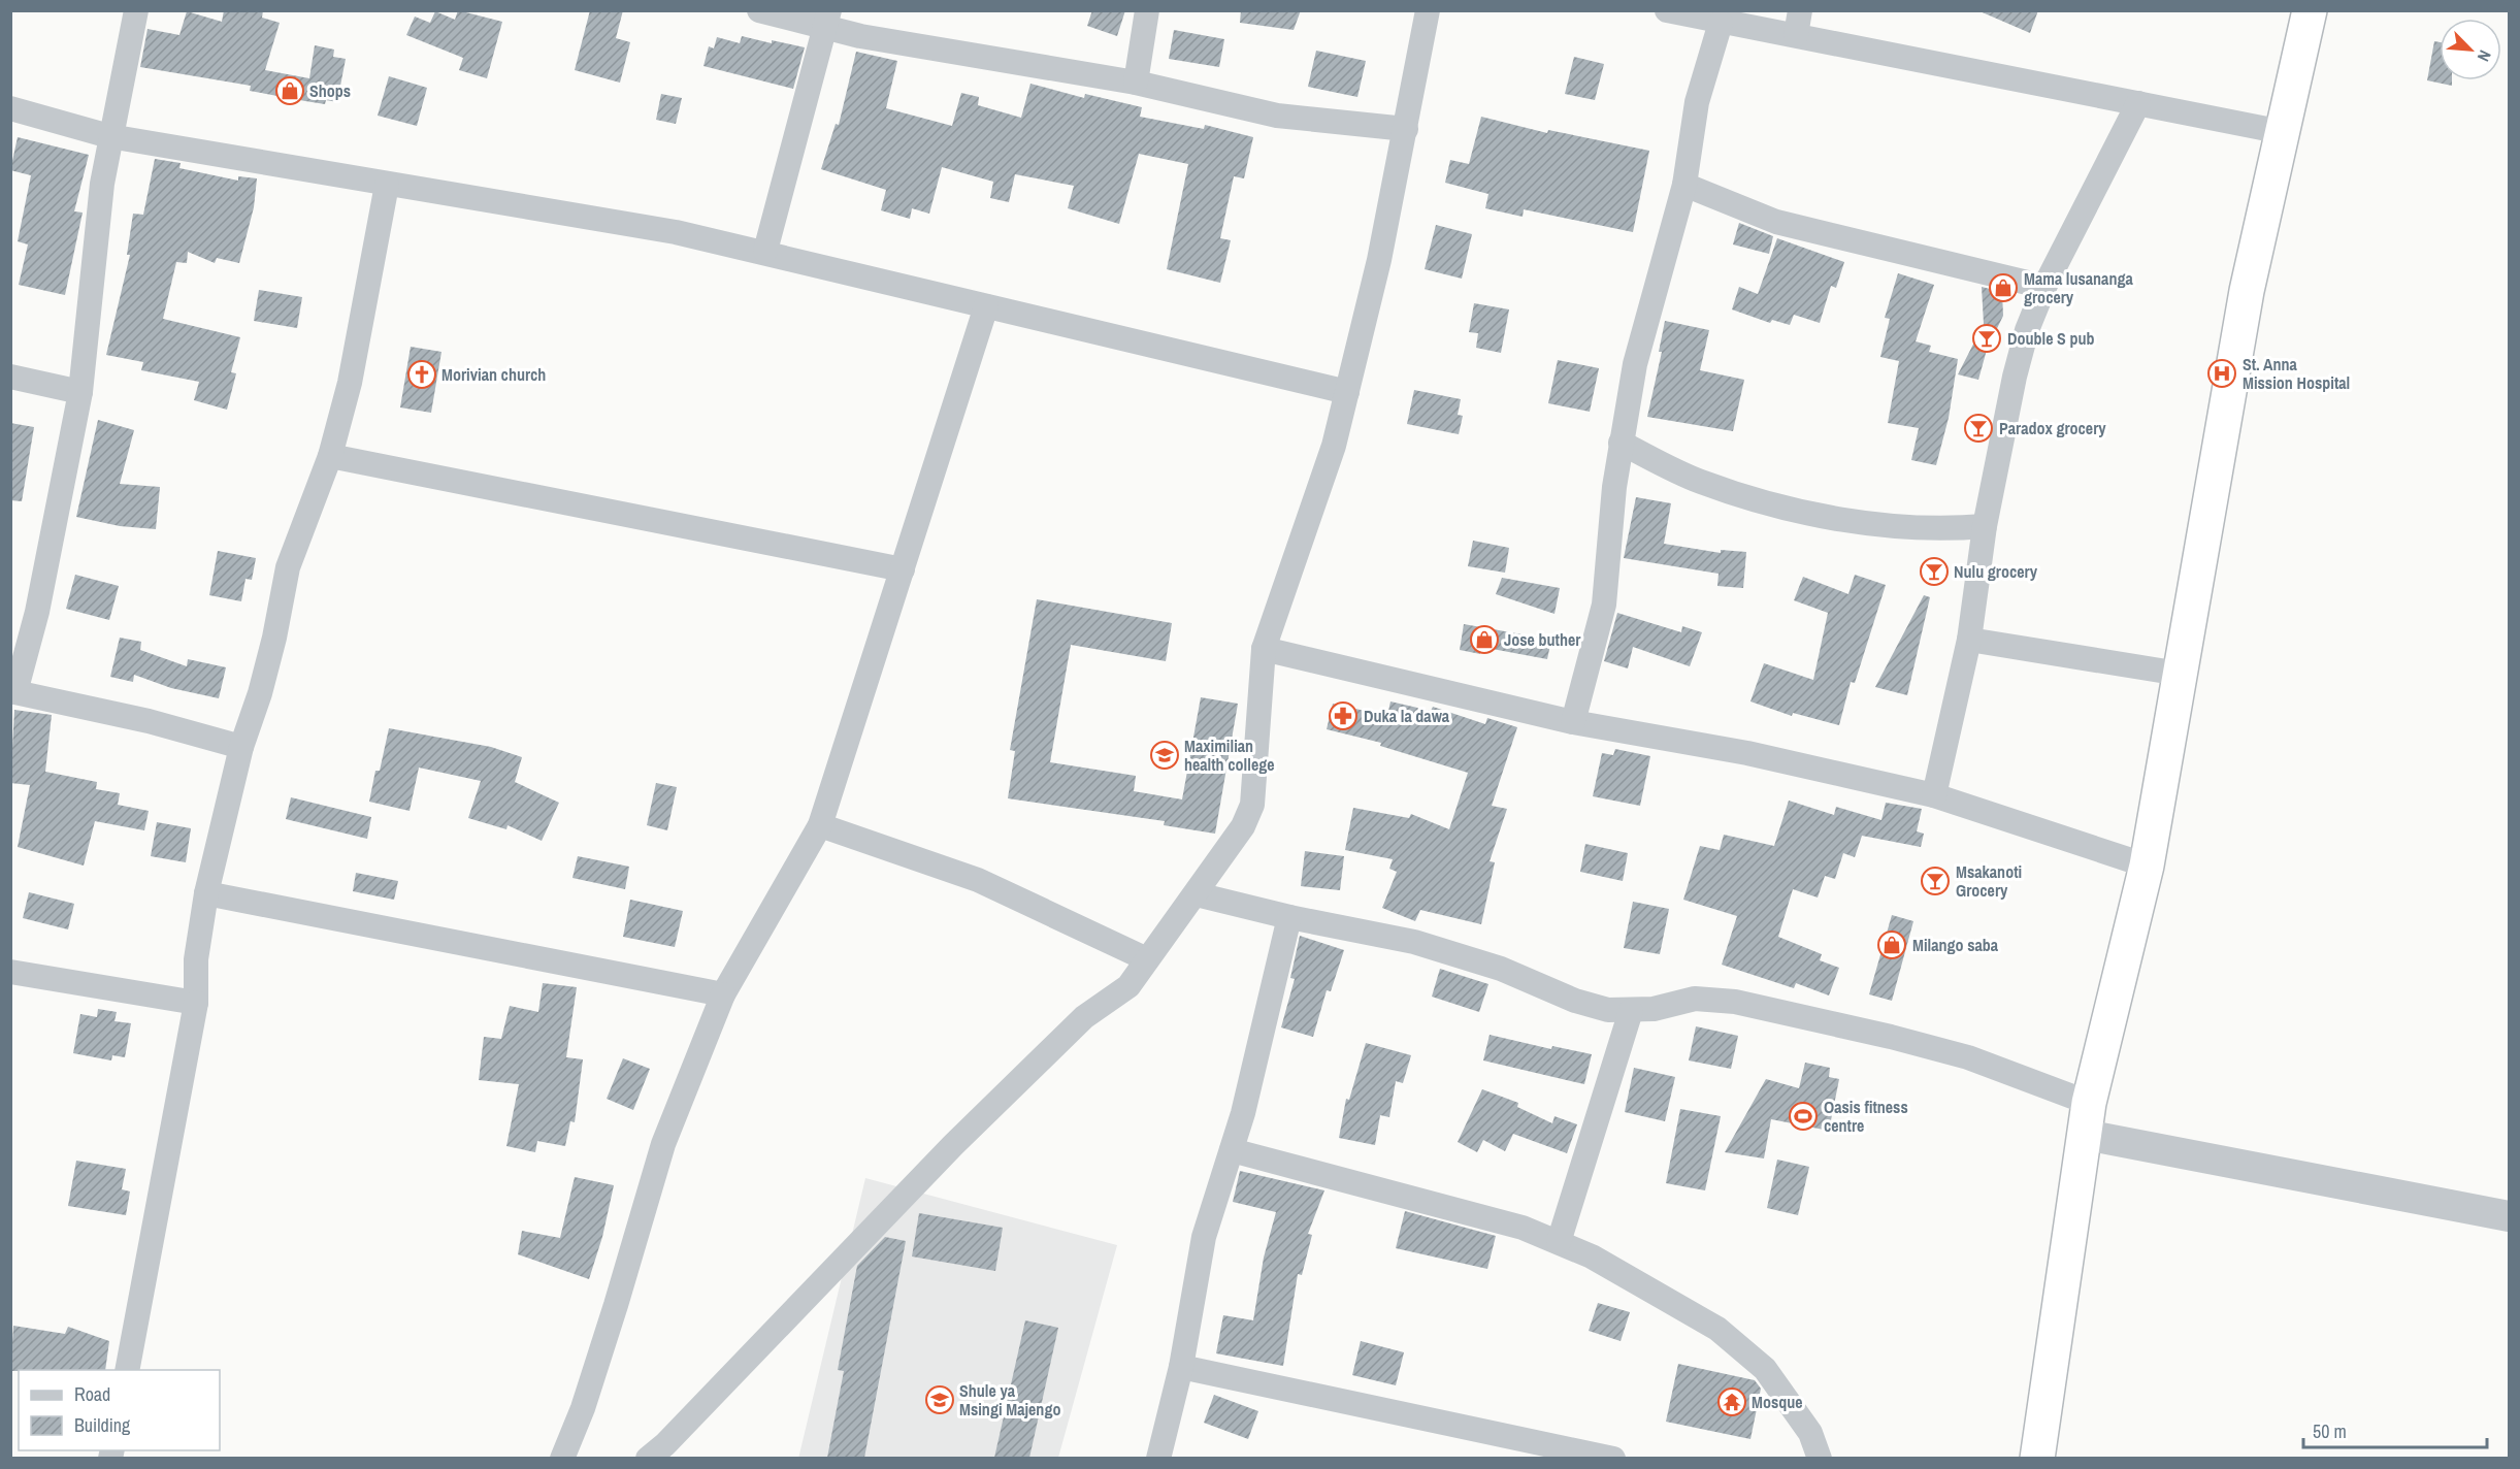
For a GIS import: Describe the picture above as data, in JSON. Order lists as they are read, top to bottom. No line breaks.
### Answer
{"places":{"shop":["Shops","Mama lusananga grocery","Jose buther","Milango saba"],"bar":["Double S pub","Paradox grocery","Nulu grocery","Msakanoti Grocery"],"hospital":["St. Anna Mission Hospital"],"church":["Morivian church"],"pharmacy":["Duka la dawa"],"school or university":["Maximilian health college","Shule ya Msingi Majengo"],"sports":["Oasis fitness centre"],"temple":["Mosque"]},"legend":["Road","Building"],"scale_bar":"50 m","north":"bottom right"}
